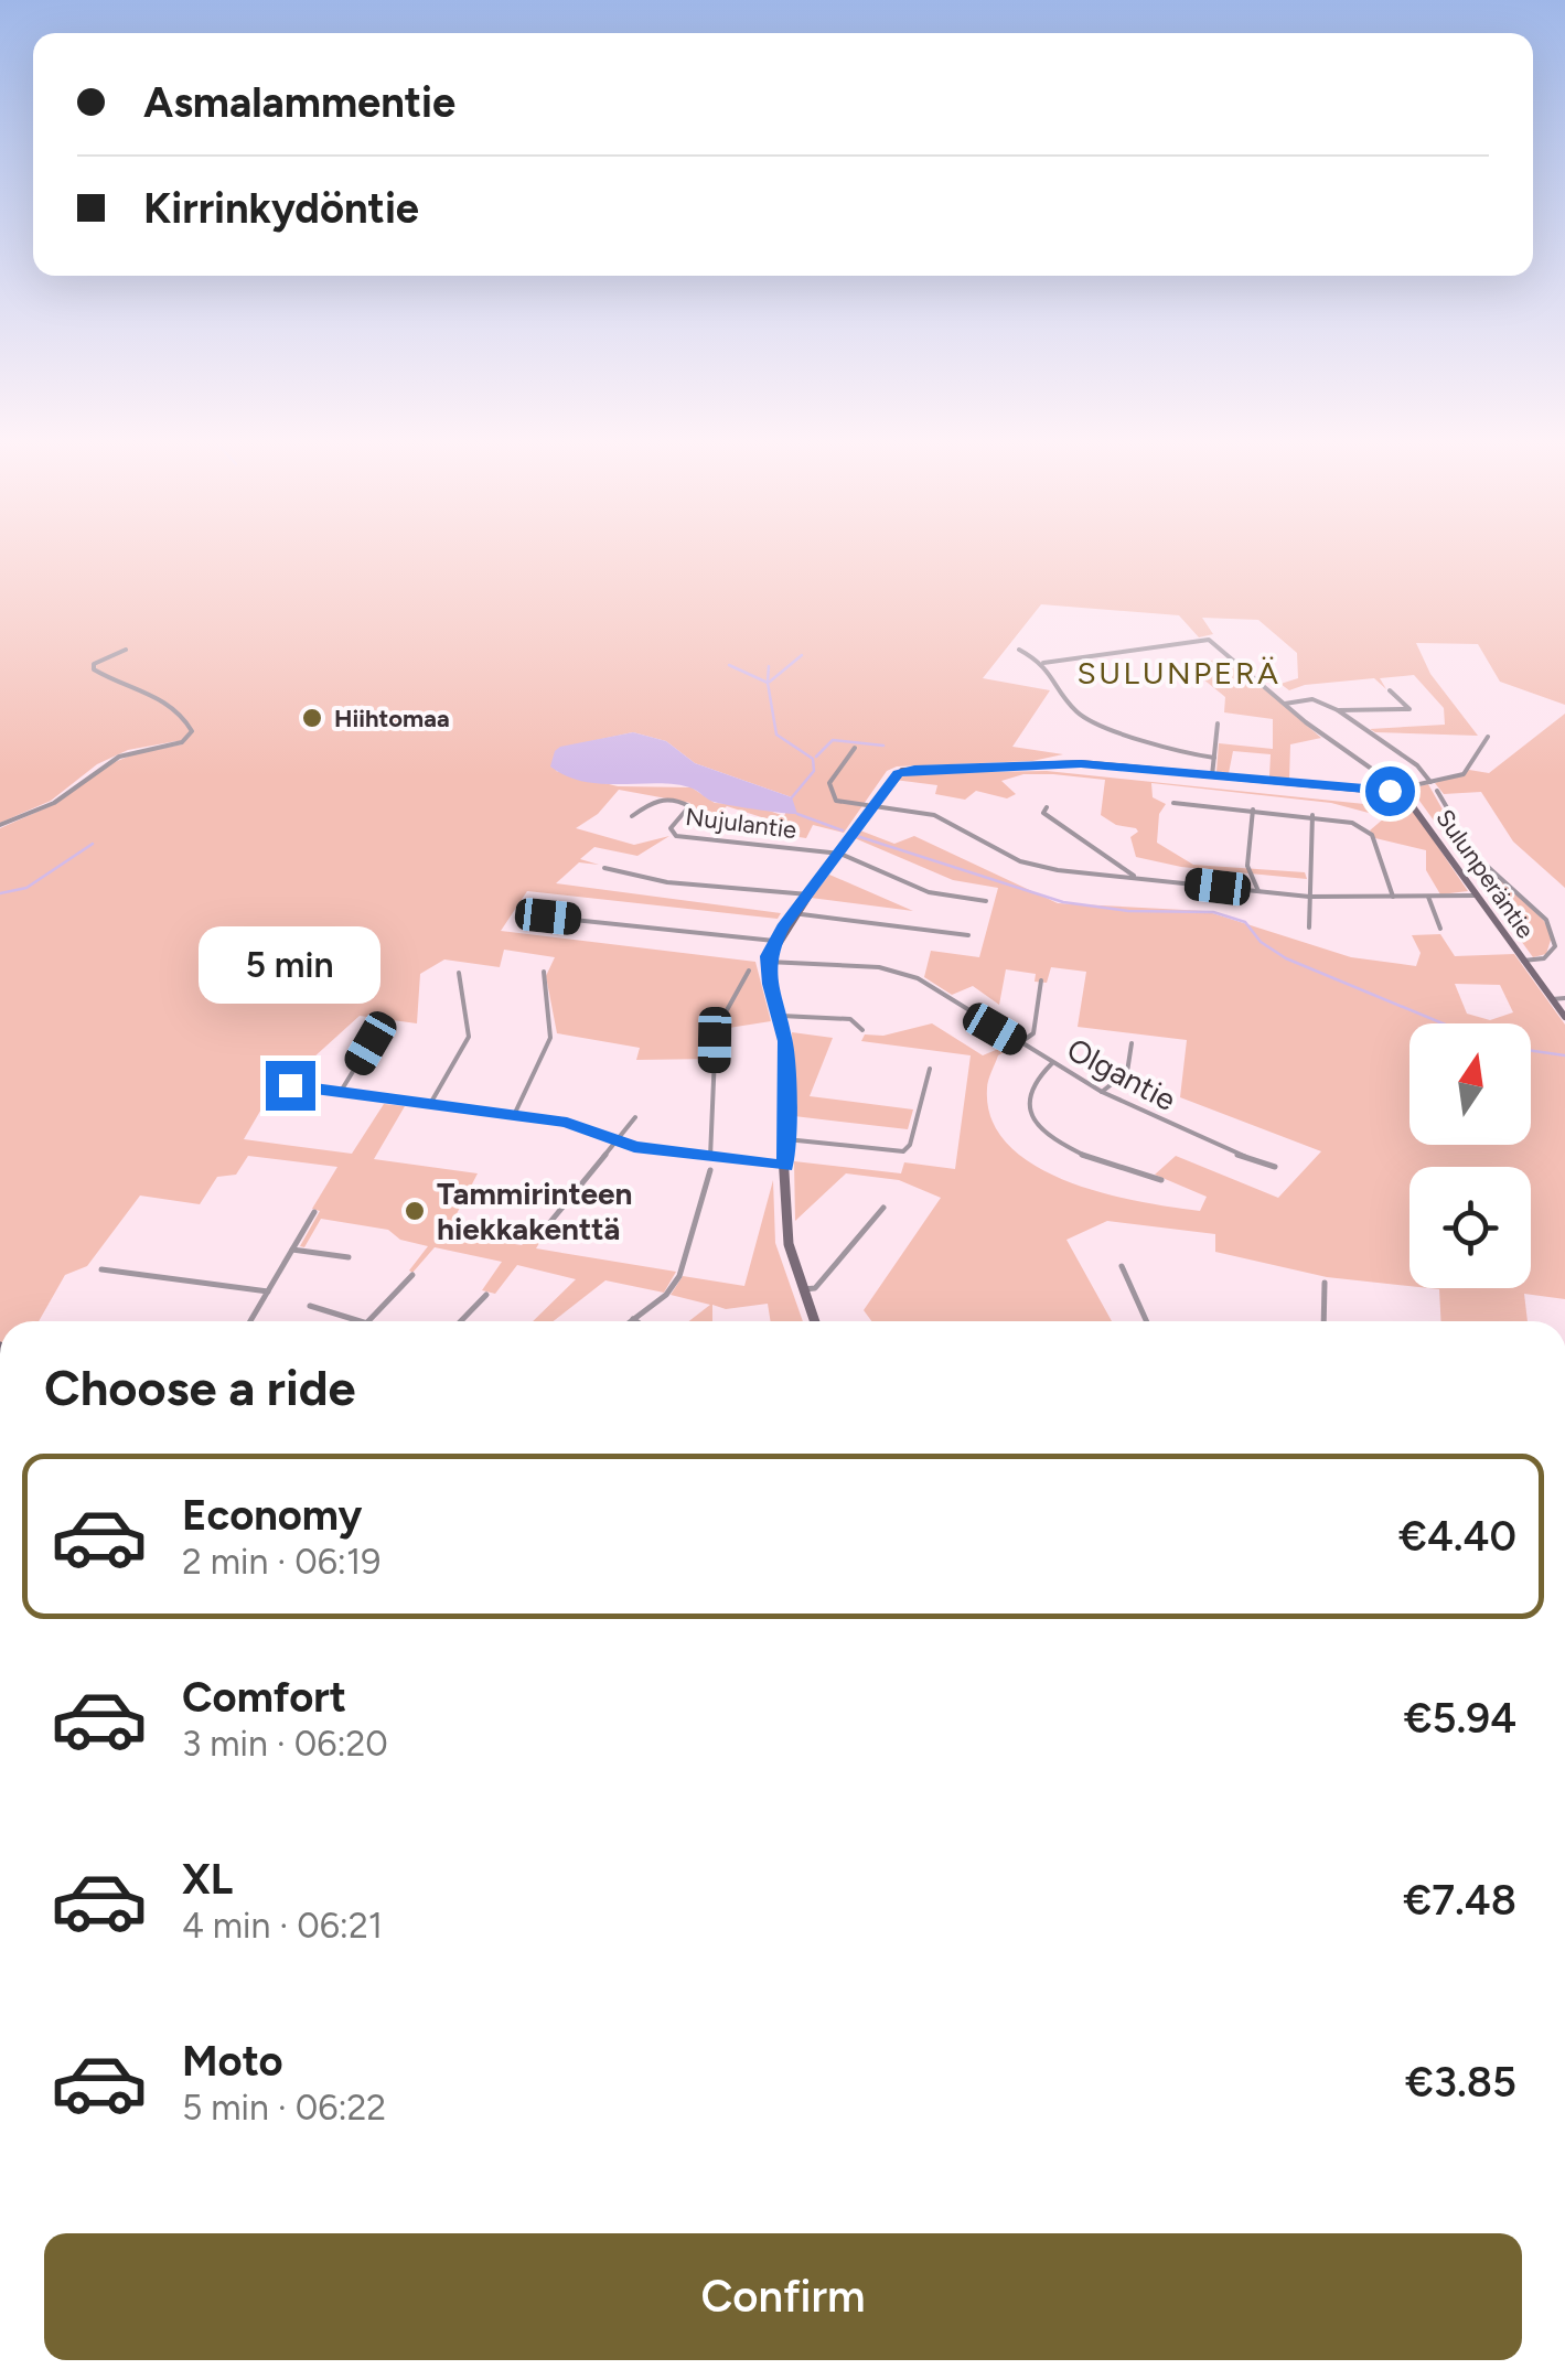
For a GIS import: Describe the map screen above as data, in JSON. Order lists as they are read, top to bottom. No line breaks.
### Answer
{"streets":{"street":["Nujulantie","Sulunperäntie","Olgantie"]},"districts":["SULUNPERÄ"],"places":["Hiihtomaa","Tammirinteen hiekkakenttä"],"north":"top","page":{"banner":["Asmalammentie","Kirrinkydöntie"],"bubble":"5 min","heading":"Choose a ride","list":[{"name":"Economy","note":"2 min · 06:19","value":"€4.40"},{"name":"Comfort","note":"3 min · 06:20","value":"€5.94"},{"name":"XL","note":"4 min · 06:21","value":"€7.48"},{"name":"Moto","note":"5 min · 06:22","value":"€3.85"}],"buttons":"Confirm"}}
